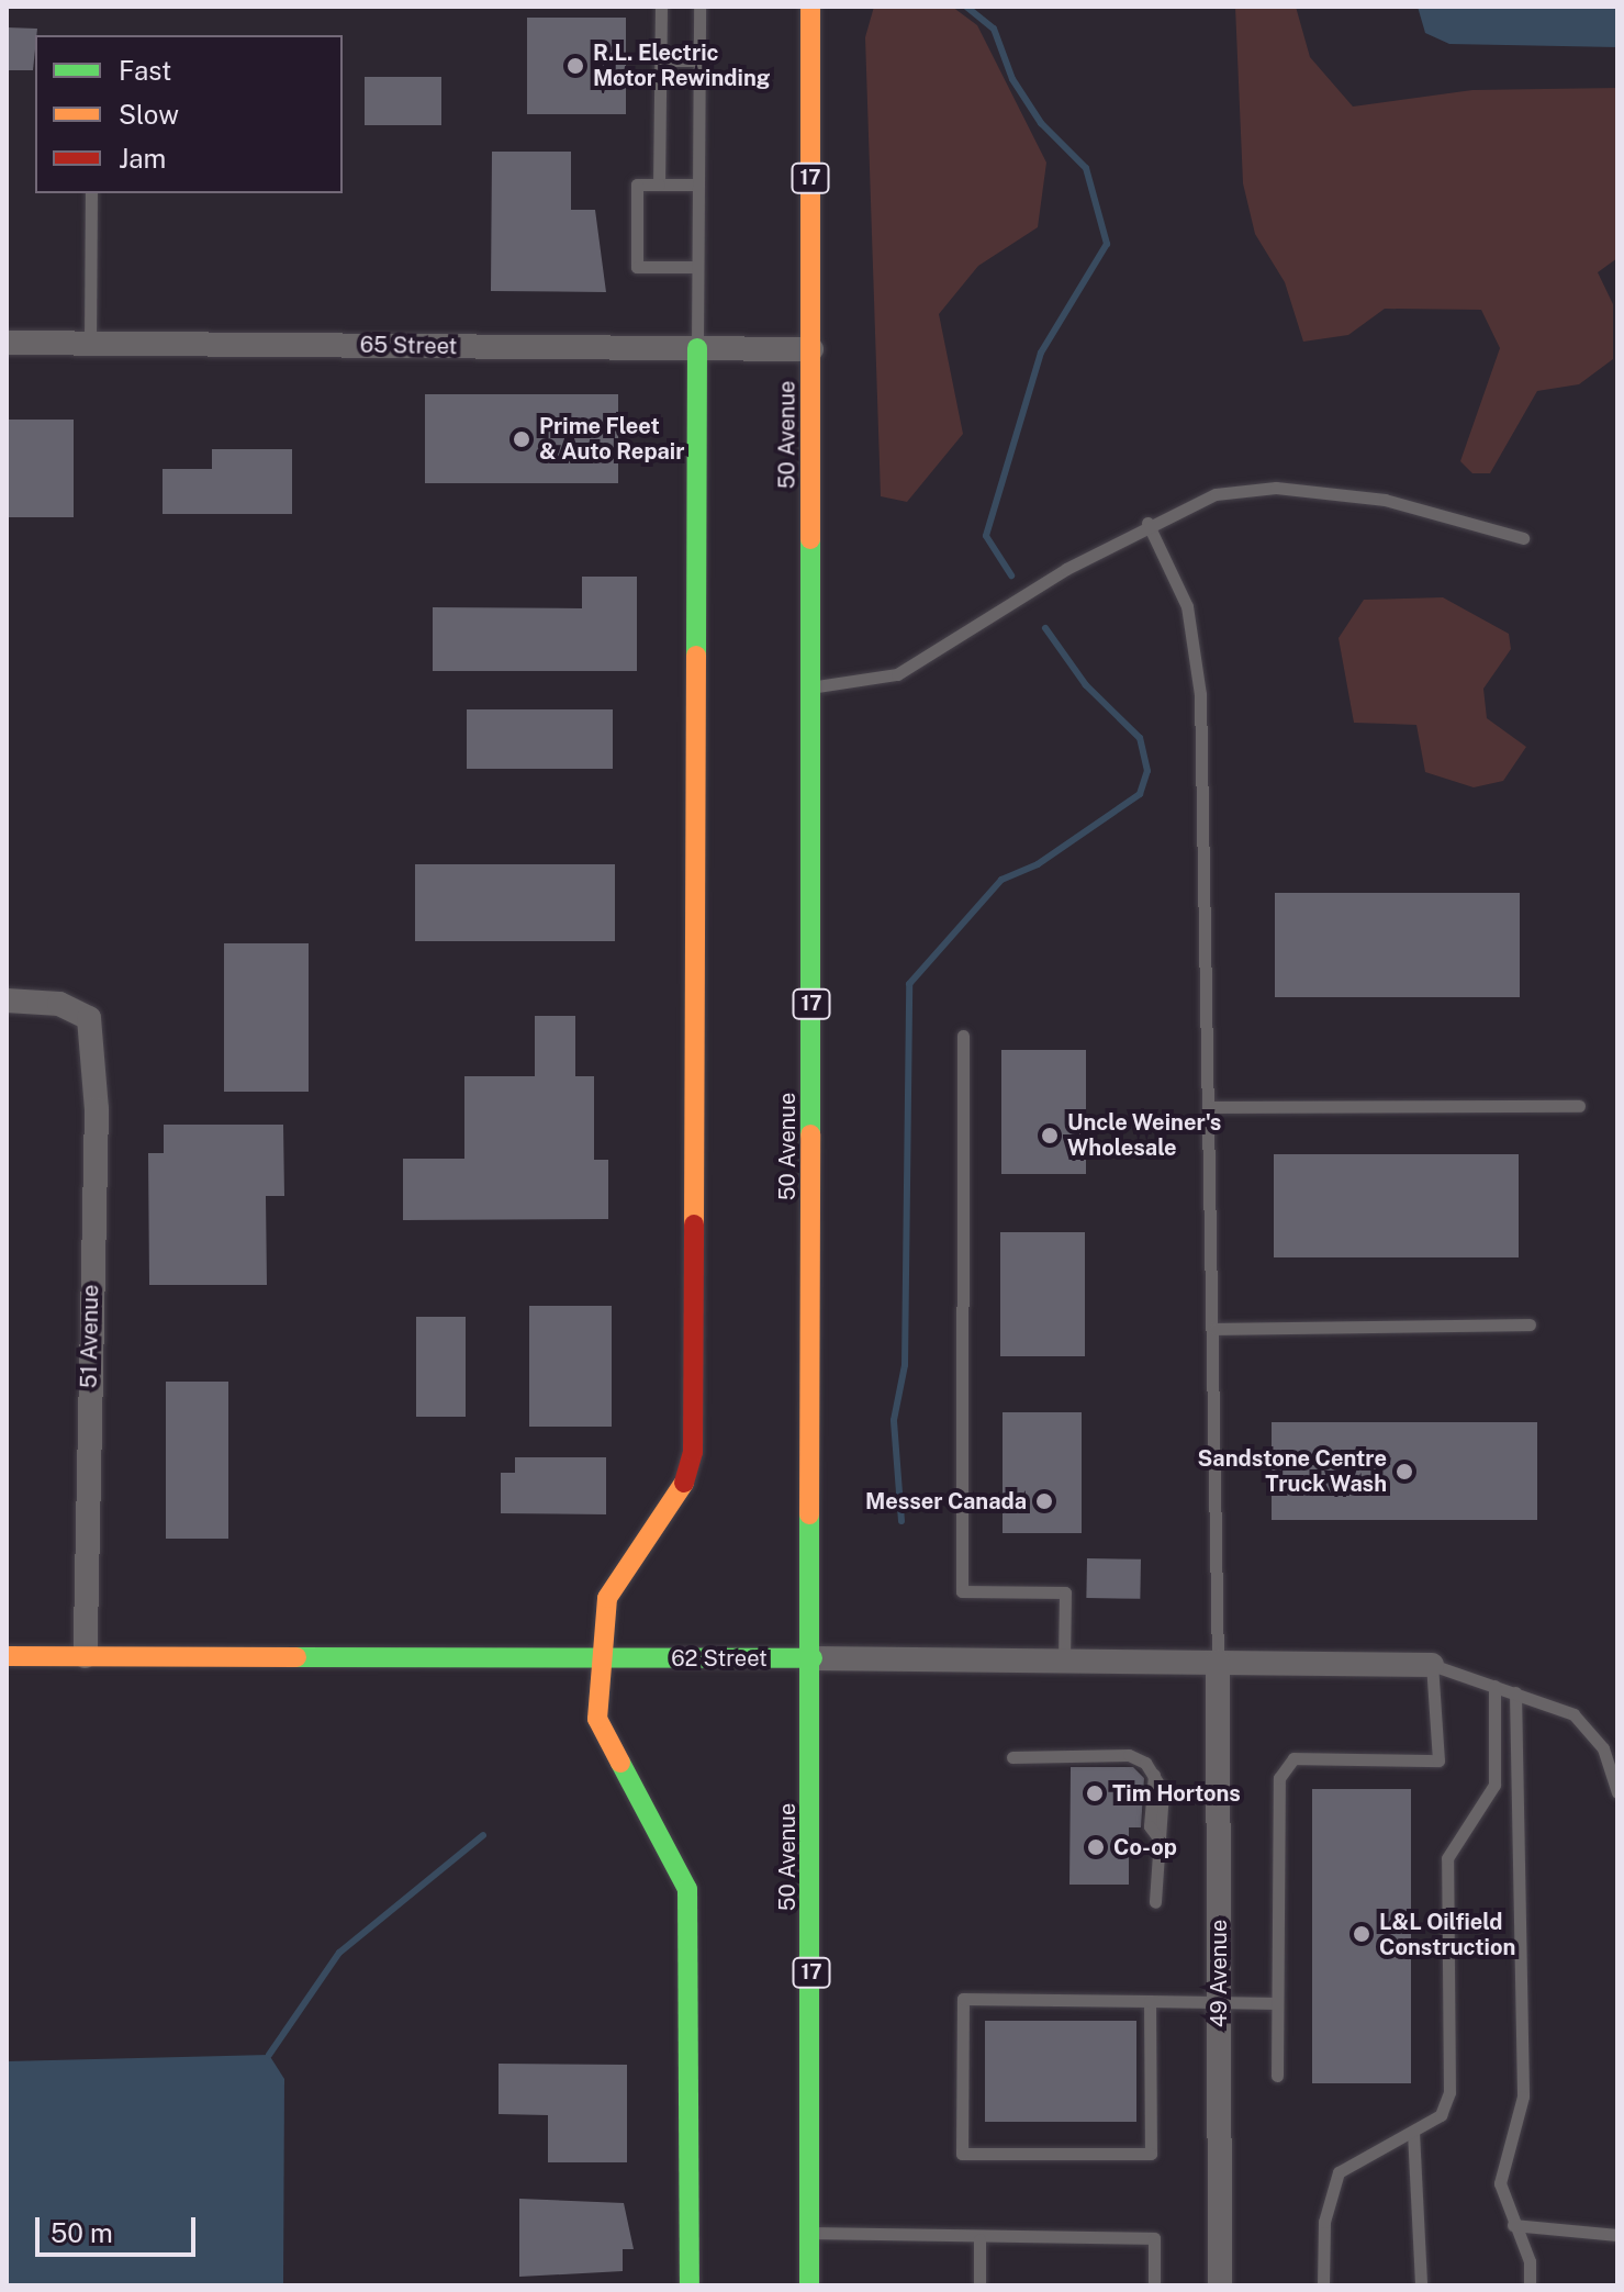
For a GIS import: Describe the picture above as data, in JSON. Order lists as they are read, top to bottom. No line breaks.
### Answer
{"streets":{"main road":["17","50 Avenue","62 Street"],"street":["65 Street","51 Avenue","49 Avenue"]},"crossings":[["65 Street","50 Avenue"],["50 Avenue","62 Street"],["51 Avenue","62 Street"],["62 Street","49 Avenue"]],"places":["R.L. Electric Motor Rewinding","Prime Fleet & Auto Repair","Uncle Weiner's Wholesale","Sandstone Centre Truck Wash","Messer Canada","Tim Hortons","Co-op","L&L Oilfield Construction"],"legend":["Fast","Slow","Jam"],"scale_bar":"50 m"}
